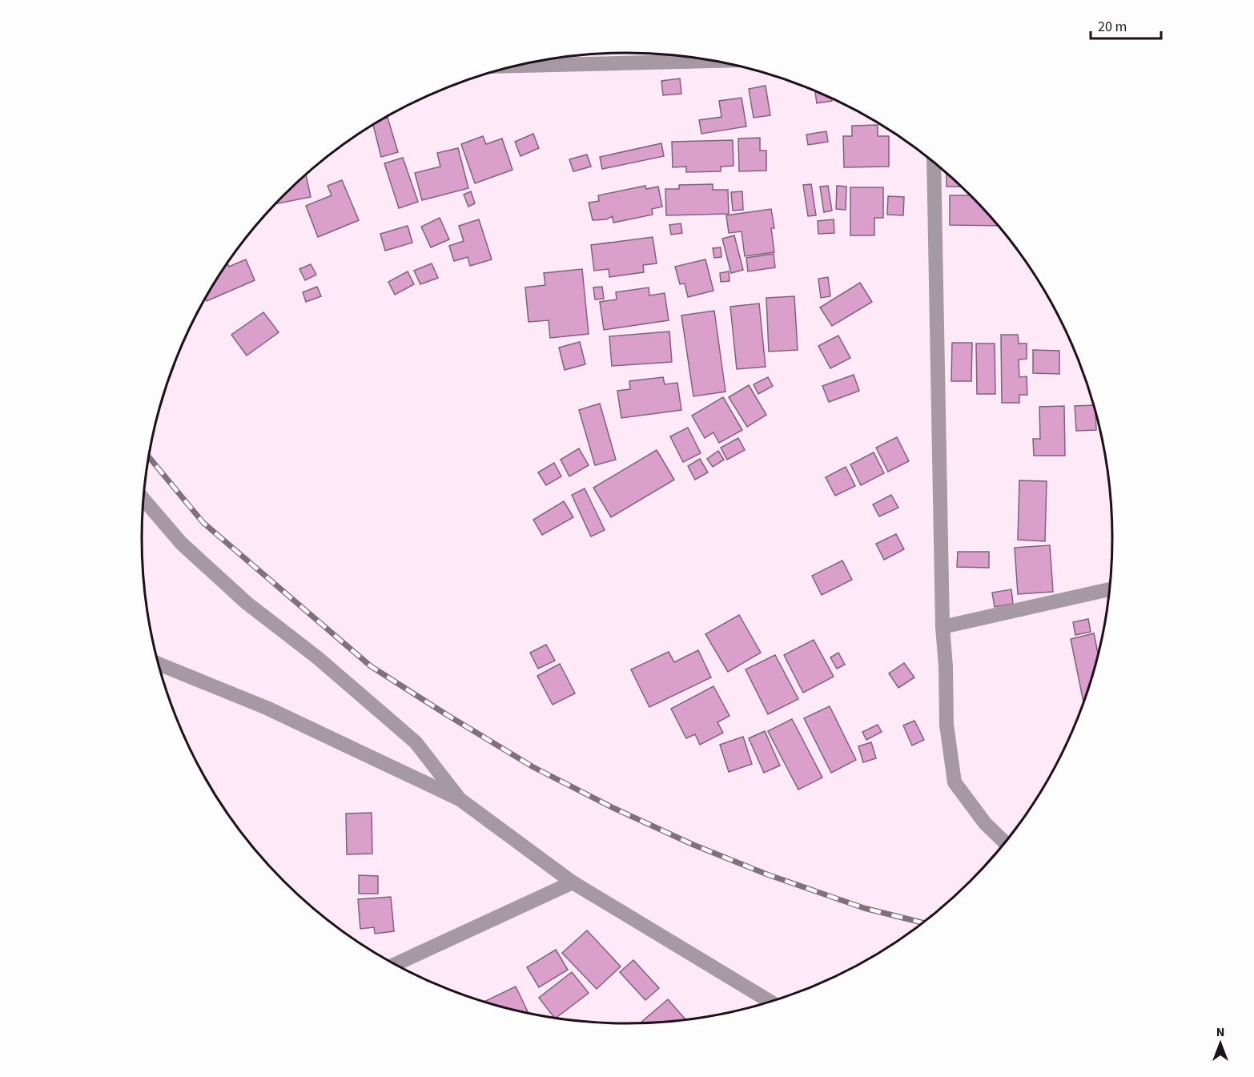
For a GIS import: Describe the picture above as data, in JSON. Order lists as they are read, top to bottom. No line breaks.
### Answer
{"scale_bar":"20 m","north":"top"}
